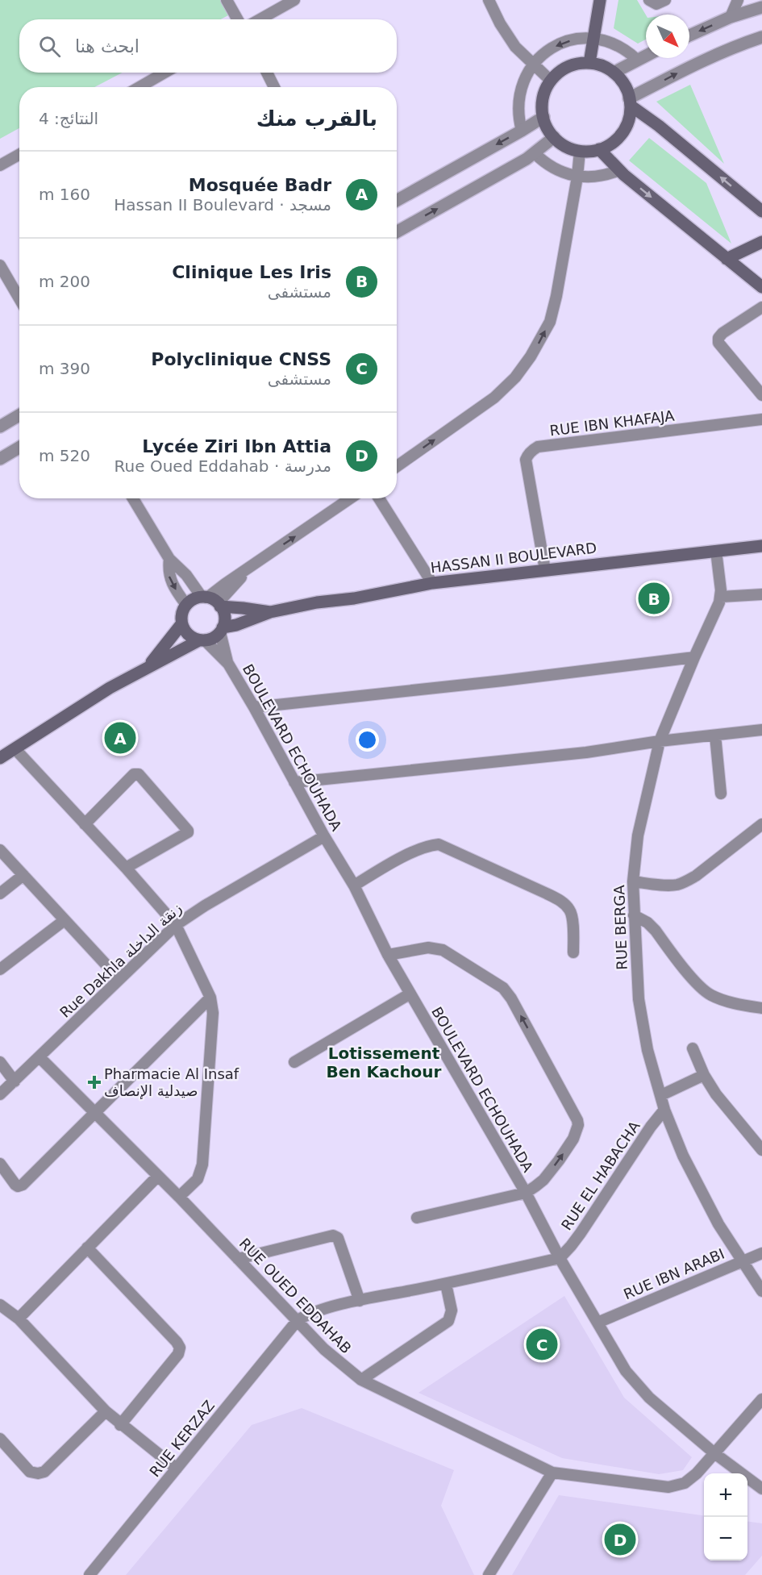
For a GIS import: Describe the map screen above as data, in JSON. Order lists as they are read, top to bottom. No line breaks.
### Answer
{"streets":{"main road":["HASSAN II BOULEVARD"],"street":["RUE IBN KHAFAJA","BOULEVARD ECHOUHADA","RUE BERGA","Rue Dakhla زنقة الداخلة","RUE EL HABACHA","RUE IBN ARABI","RUE OUED EDDAHAB","RUE KERZAZ"]},"crossings":[["RUE IBN KHAFAJA","HASSAN II BOULEVARD"],["HASSAN II BOULEVARD","BOULEVARD ECHOUHADA"],["HASSAN II BOULEVARD","RUE BERGA"],["BOULEVARD ECHOUHADA","Rue Dakhla زنقة الداخلة"],["BOULEVARD ECHOUHADA","RUE EL HABACHA"],["BOULEVARD ECHOUHADA","RUE IBN ARABI"],["BOULEVARD ECHOUHADA","RUE OUED EDDAHAB"],["RUE BERGA","RUE EL HABACHA"],["RUE BERGA","RUE IBN ARABI"],["Rue Dakhla زنقة الداخلة","RUE OUED EDDAHAB"],["RUE OUED EDDAHAB","RUE KERZAZ"]],"districts":["Lotissement Ben Kachour"],"places":{"health":["Pharmacie Al Insaf صيدلية الإنصاف"]},"north":"bottom right","page":{"search":"ابحث هنا","heading":["بالقرب منك","النتائج: 4"],"list":[{"mark":"A","name":"Mosquée Badr","note":"مسجد · Hassan II Boulevard","value":"160 m"},{"mark":"B","name":"Clinique Les Iris","note":"مستشفى","value":"200 m"},{"mark":"C","name":"Polyclinique CNSS","note":"مستشفى","value":"390 m"},{"mark":"D","name":"Lycée Ziri Ibn Attia","note":"مدرسة · Rue Oued Eddahab","value":"520 m"}],"pins":["B","A","C","D"],"map_buttons":["+","−"]}}
